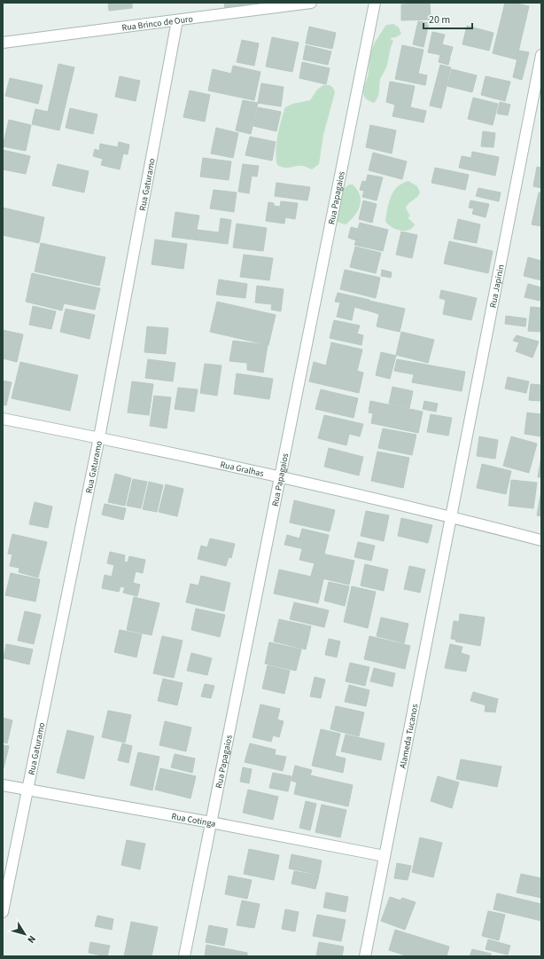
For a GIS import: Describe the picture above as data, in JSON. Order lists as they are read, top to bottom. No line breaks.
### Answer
{"streets":{"street":["Rua Brinco de Ouro","Rua Gaturamo","Rua Papagaios","Rua Japinin","Rua Gralhas","Alameda Tucanos","Rua Cotinga"]},"crossings":[["Rua Brinco de Ouro","Rua Gaturamo"],["Rua Gaturamo","Rua Gralhas"],["Rua Gaturamo","Rua Cotinga"],["Rua Papagaios","Rua Gralhas"],["Rua Papagaios","Rua Cotinga"],["Rua Japinin","Rua Gralhas"],["Rua Japinin","Alameda Tucanos"],["Rua Gralhas","Alameda Tucanos"],["Alameda Tucanos","Rua Cotinga"]],"scale_bar":"20 m","north":"bottom right"}
